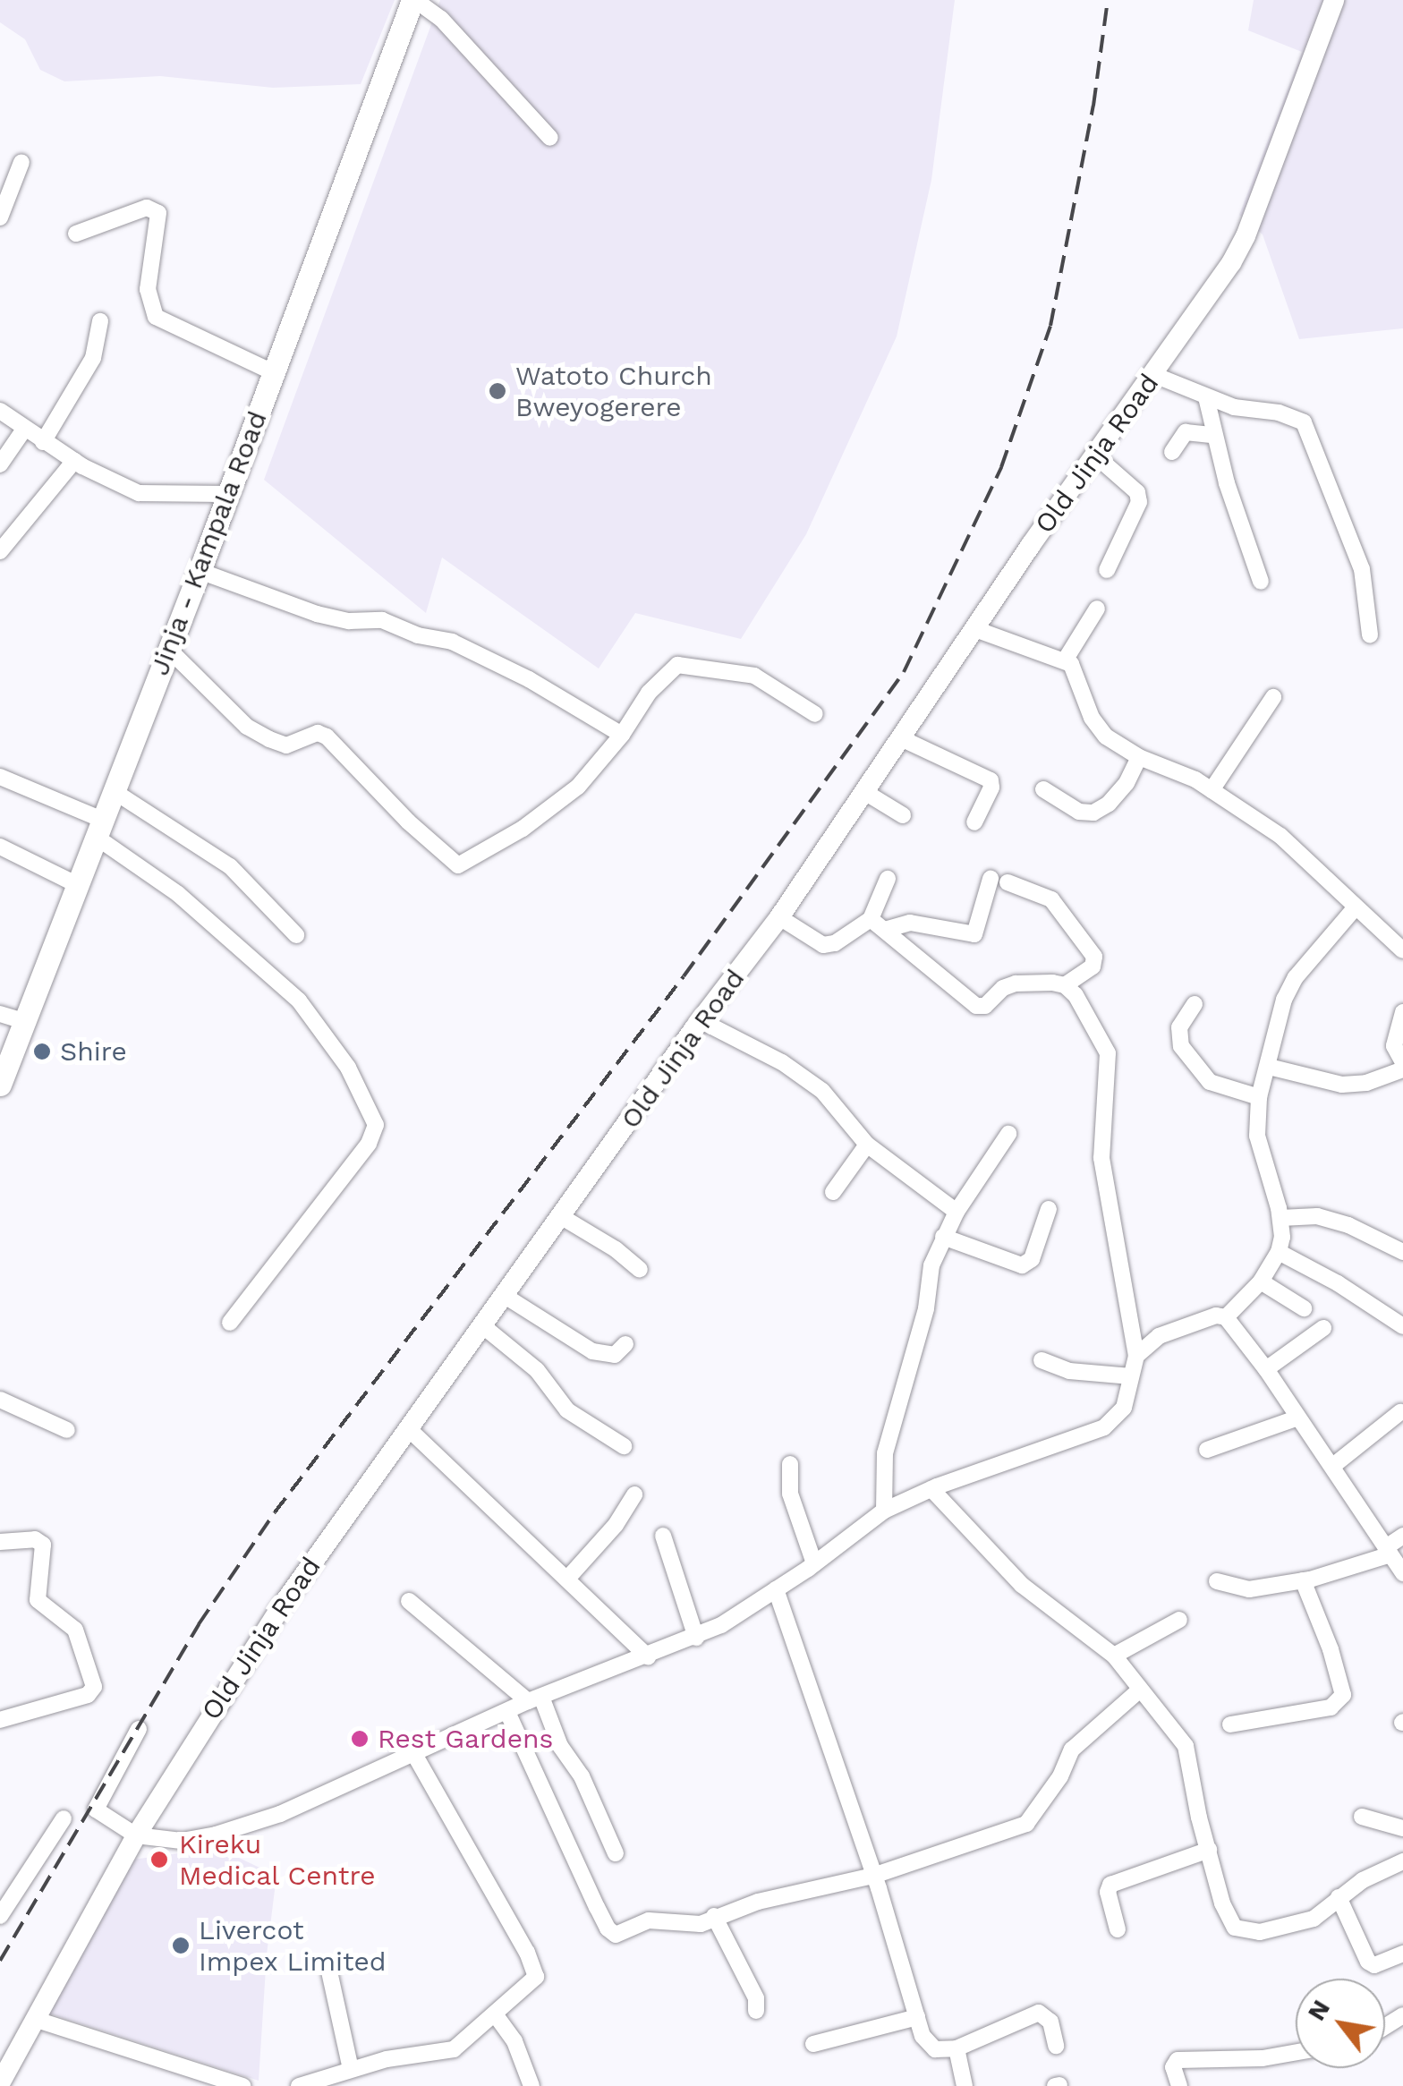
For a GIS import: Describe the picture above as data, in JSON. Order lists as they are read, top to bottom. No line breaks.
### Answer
{"streets":{"highway":["Jinja - Kampala Road"],"main road":["Old Jinja Road"]},"places":["Watoto Church Bweyogerere","Shire","Rest Gardens","Kireku Medical Centre","Livercot Impex Limited"],"north":"top left"}
